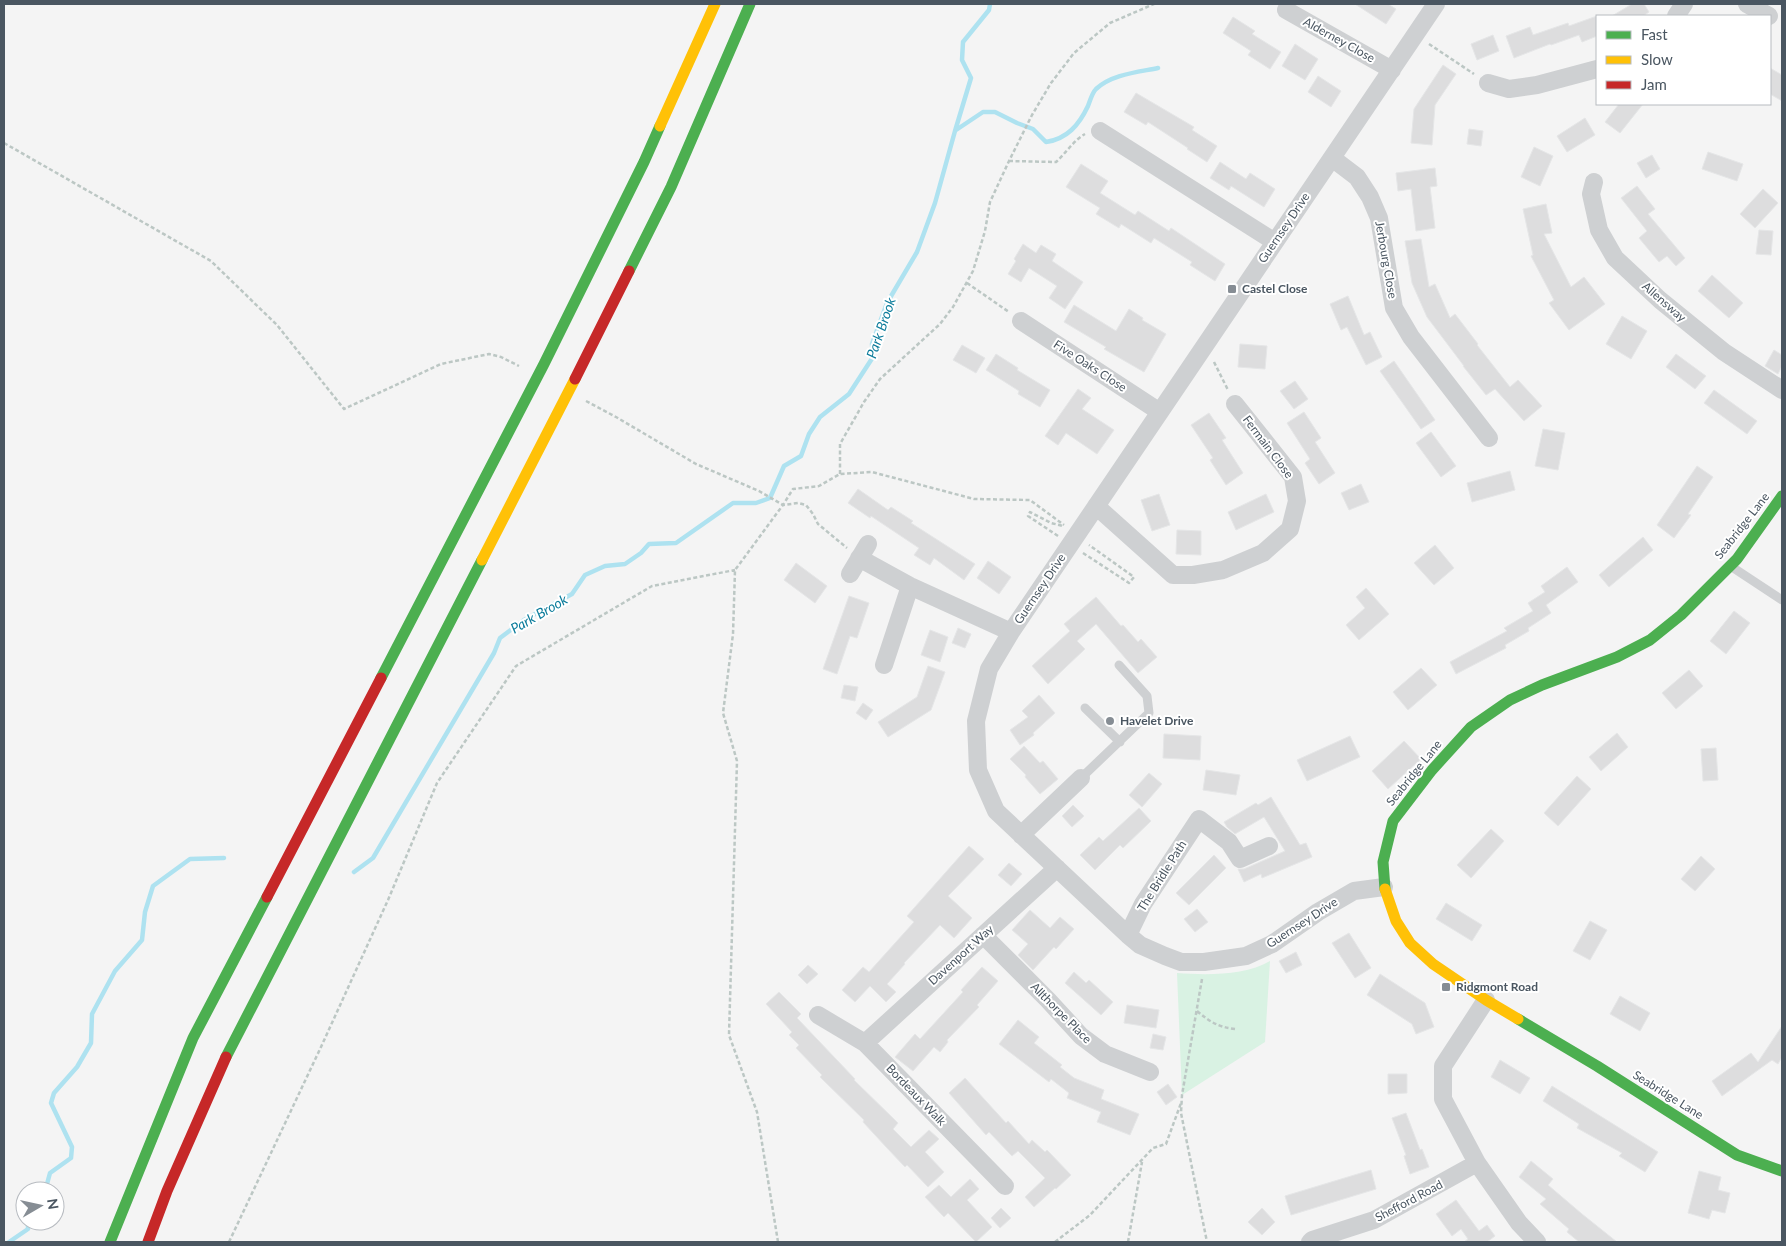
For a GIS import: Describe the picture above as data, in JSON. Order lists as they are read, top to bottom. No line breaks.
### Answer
{"streets":{"main road":["Seabridge Lane"],"street":["Alderney Close","Guernsey Drive","Jerbourg Close","Allensway","Five Oaks Close","Fermain Close","The Bridle Path","Davenport Way","Allthorpe Place","Bordeaux Walk","Shefford Road"]},"crossings":[["Alderney Close","Guernsey Drive"],["Guernsey Drive","Jerbourg Close"],["Guernsey Drive","Five Oaks Close"],["Guernsey Drive","Fermain Close"],["Guernsey Drive","Seabridge Lane"],["Guernsey Drive","The Bridle Path"],["Guernsey Drive","Davenport Way"],["Davenport Way","Allthorpe Place"],["Davenport Way","Bordeaux Walk"]],"water":["Park Brook"],"places":{"transit":["Castel Close","Ridgmont Road"],"other":["Havelet Drive"]},"legend":["Fast","Slow","Jam"],"north":"right"}
